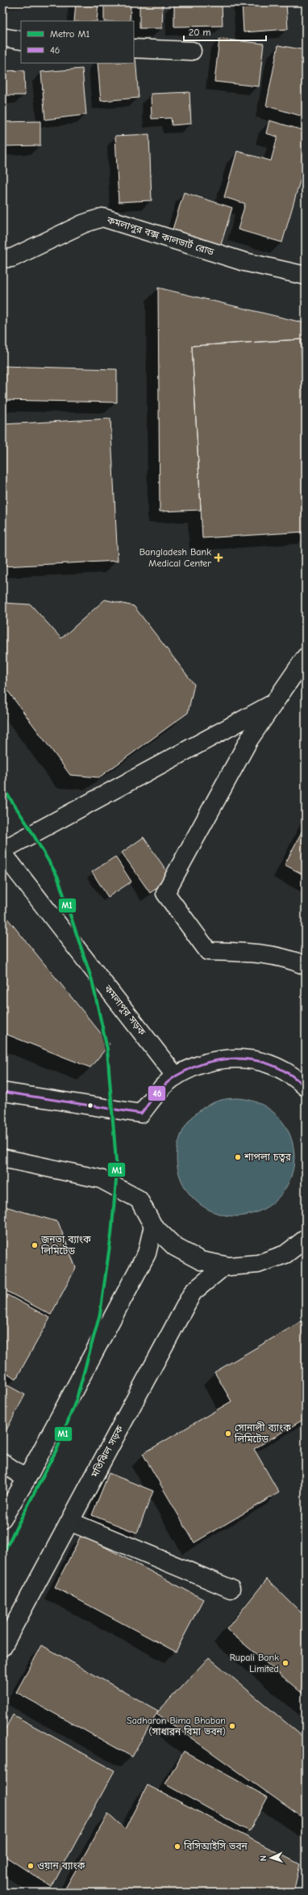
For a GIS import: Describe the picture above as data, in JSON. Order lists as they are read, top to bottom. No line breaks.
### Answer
{"streets":{"main road":["কমলাপুর বক্স কালভার্ট রোড","কমলাপুর সড়ক","মতিঝিল সড়ক"]},"places":{"health":["Bangladesh Bank Medical Center"],"other":["শাপলা চত্বর","জনতা ব্যাংক লিমিটেড","সোনালী ব্যাংক লিমিটেড","Rupali Bank Limited","Sadharon Bima Bhaban (সাধারন বিমা ভবন)","বিসিআইসি ভবন","ওয়ান ব্যাংক"]},"lines":["metro line M1","transit line 46"],"legend":["Metro M1","46"],"scale_bar":"20 m","north":"left"}
